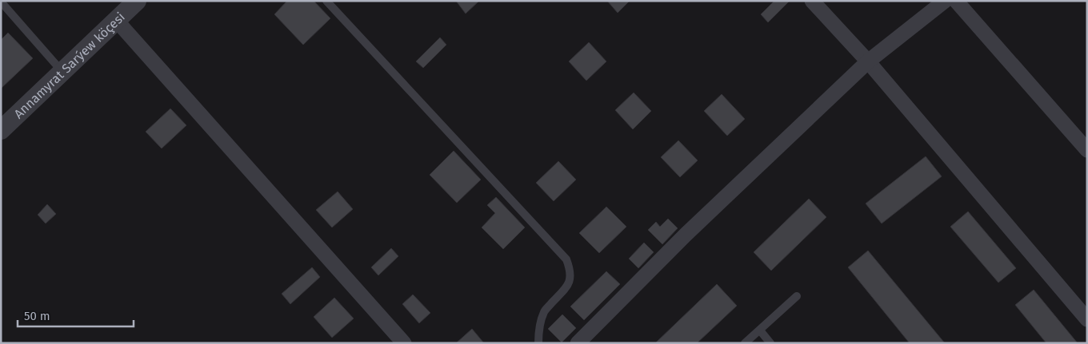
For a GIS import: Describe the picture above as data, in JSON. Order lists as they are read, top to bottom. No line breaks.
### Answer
{"streets":{"street":["Annamyrat Sarýew köçesi"]},"scale_bar":"50 m"}
